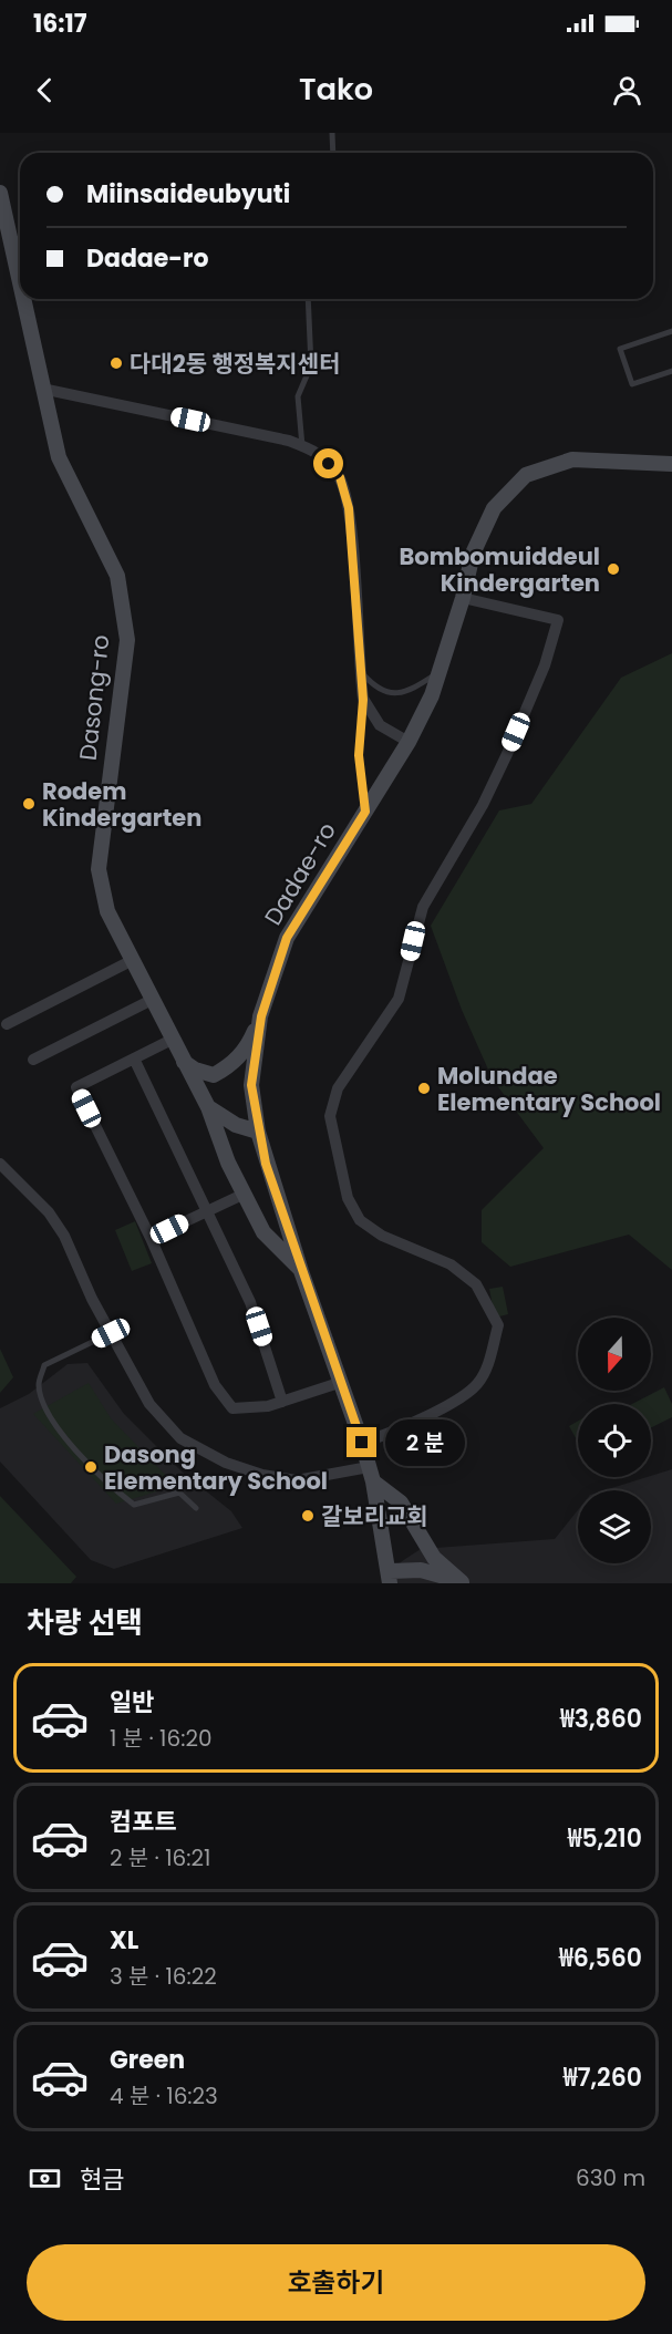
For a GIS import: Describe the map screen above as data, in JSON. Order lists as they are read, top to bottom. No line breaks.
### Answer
{"streets":{"main road":["Dasong-ro","Dadae-ro"]},"crossings":[["Dasong-ro","Dadae-ro"]],"places":["다대2동 행정복지센터","Bombomuiddeul Kindergarten","Rodem Kindergarten","Molundae Elementary School","Dasong Elementary School","갈보리교회"],"north":"bottom","page":{"status":"16:17","header":"Tako","banner":["Miinsaideubyuti","Dadae-ro"],"bubble":"2 분","heading":"차량 선택","list":[{"name":"일반","note":"1 분 · 16:20","value":"₩3,860"},{"name":"컴포트","note":"2 분 · 16:21","value":"₩5,210"},{"name":"XL","note":"3 분 · 16:22","value":"₩6,560"},{"name":"Green","note":"4 분 · 16:23","value":"₩7,260"}],"pay":["현금","630 m"],"buttons":"호출하기"}}
